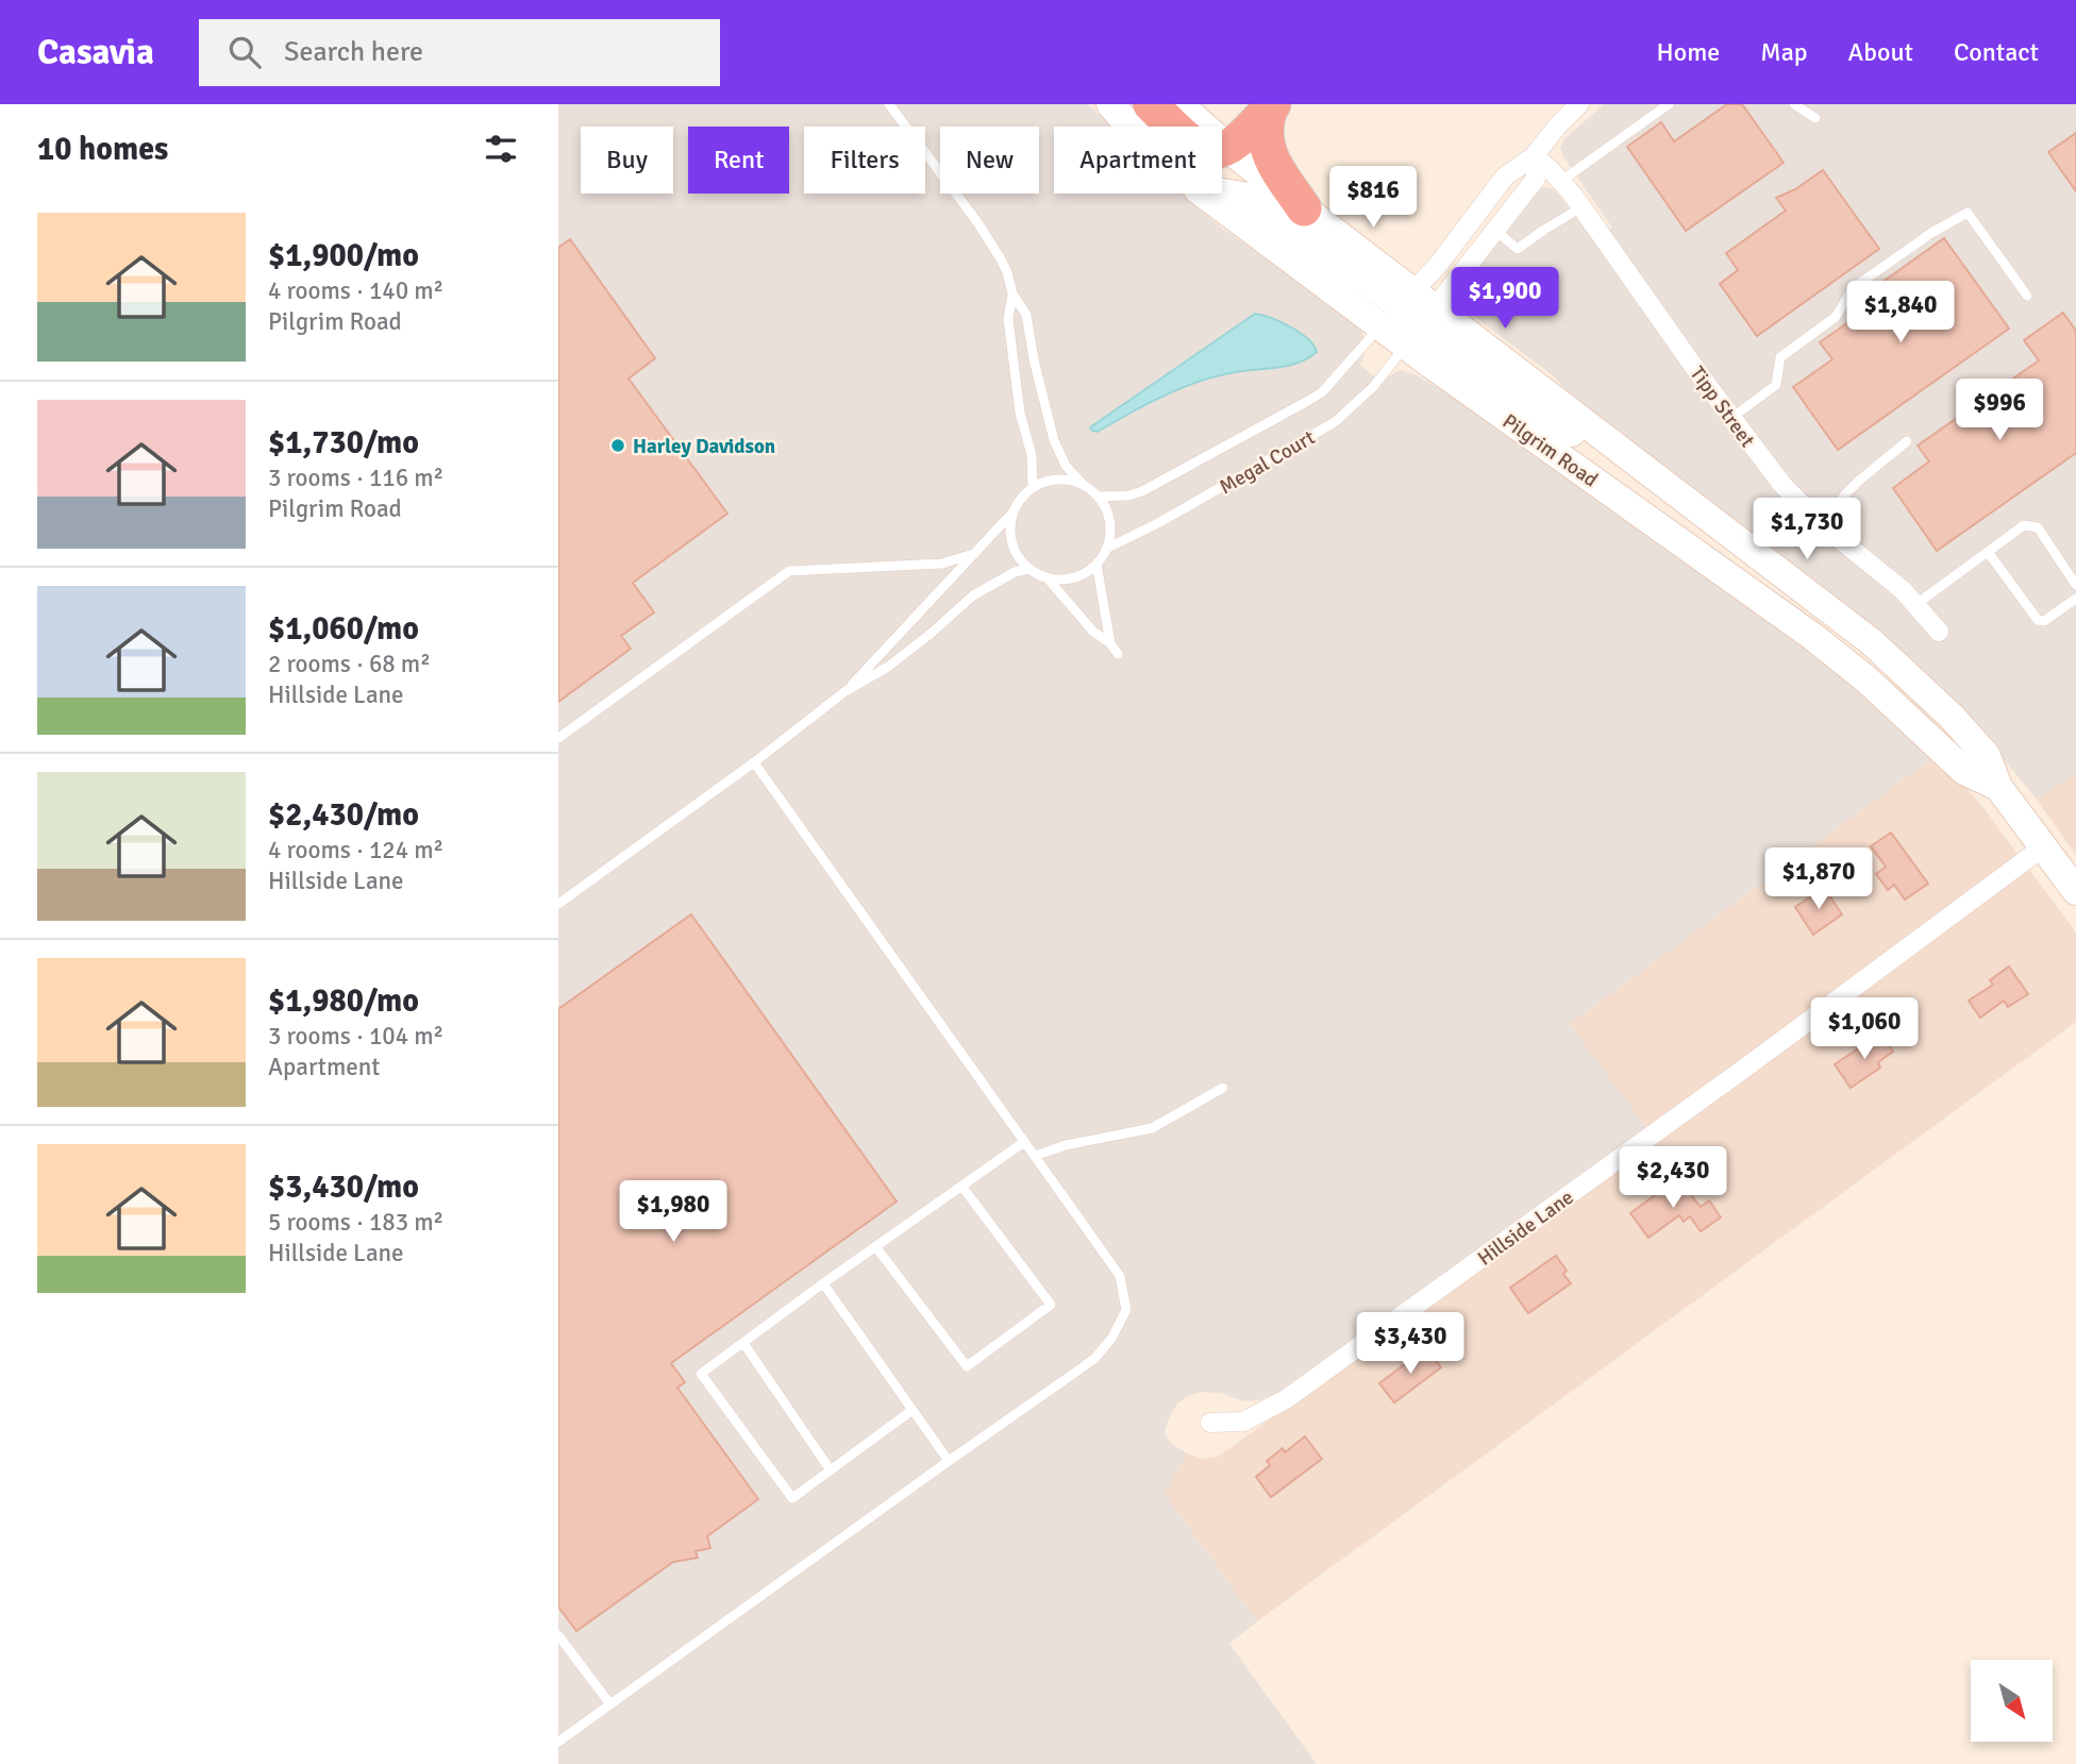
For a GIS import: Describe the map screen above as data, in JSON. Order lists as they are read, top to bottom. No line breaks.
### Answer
{"streets":{"street":["Tipp Street","Pilgrim Road","Hillside Lane"],"lane":["Megal Court"]},"crossings":[["Pilgrim Road","Megal Court"],["Pilgrim Road","Hillside Lane"]],"places":["Harley Davidson"],"north":"bottom right","page":{"header":"Casavia","search":"Search here","nav":["Home","Map","About","Contact"],"heading":"10 homes","chip":["Buy","Rent","Filters","New","Apartment"],"price":["$816","$1,900","$1,840","$996","$1,730","$1,870","$1,060","$2,430","$1,980","$3,430"],"list":[{"name":"$1,900/mo","note":"4 rooms · 140 m² · Pilgrim Road"},{"name":"$1,730/mo","note":"3 rooms · 116 m² · Pilgrim Road"},{"name":"$1,060/mo","note":"2 rooms · 68 m² · Hillside Lane"},{"name":"$2,430/mo","note":"4 rooms · 124 m² · Hillside Lane"},{"name":"$1,980/mo","note":"3 rooms · 104 m² · Apartment"},{"name":"$3,430/mo","note":"5 rooms · 183 m² · Hillside Lane"}]}}
